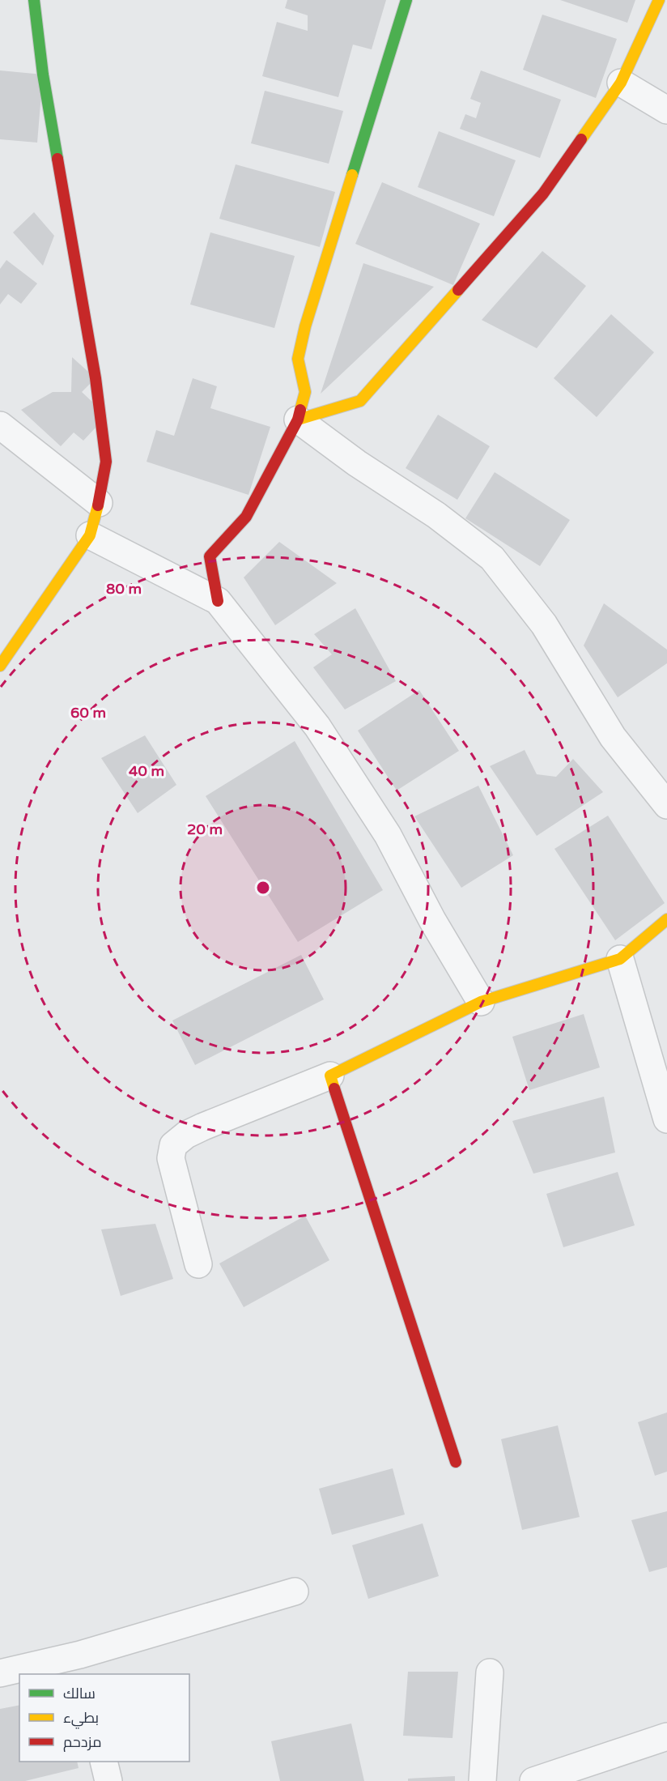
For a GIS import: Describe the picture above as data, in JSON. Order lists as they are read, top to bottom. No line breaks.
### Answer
{"legend":["سالك","بطيء","مزدحم"],"rings":["80 m","60 m","40 m","20 m"]}
